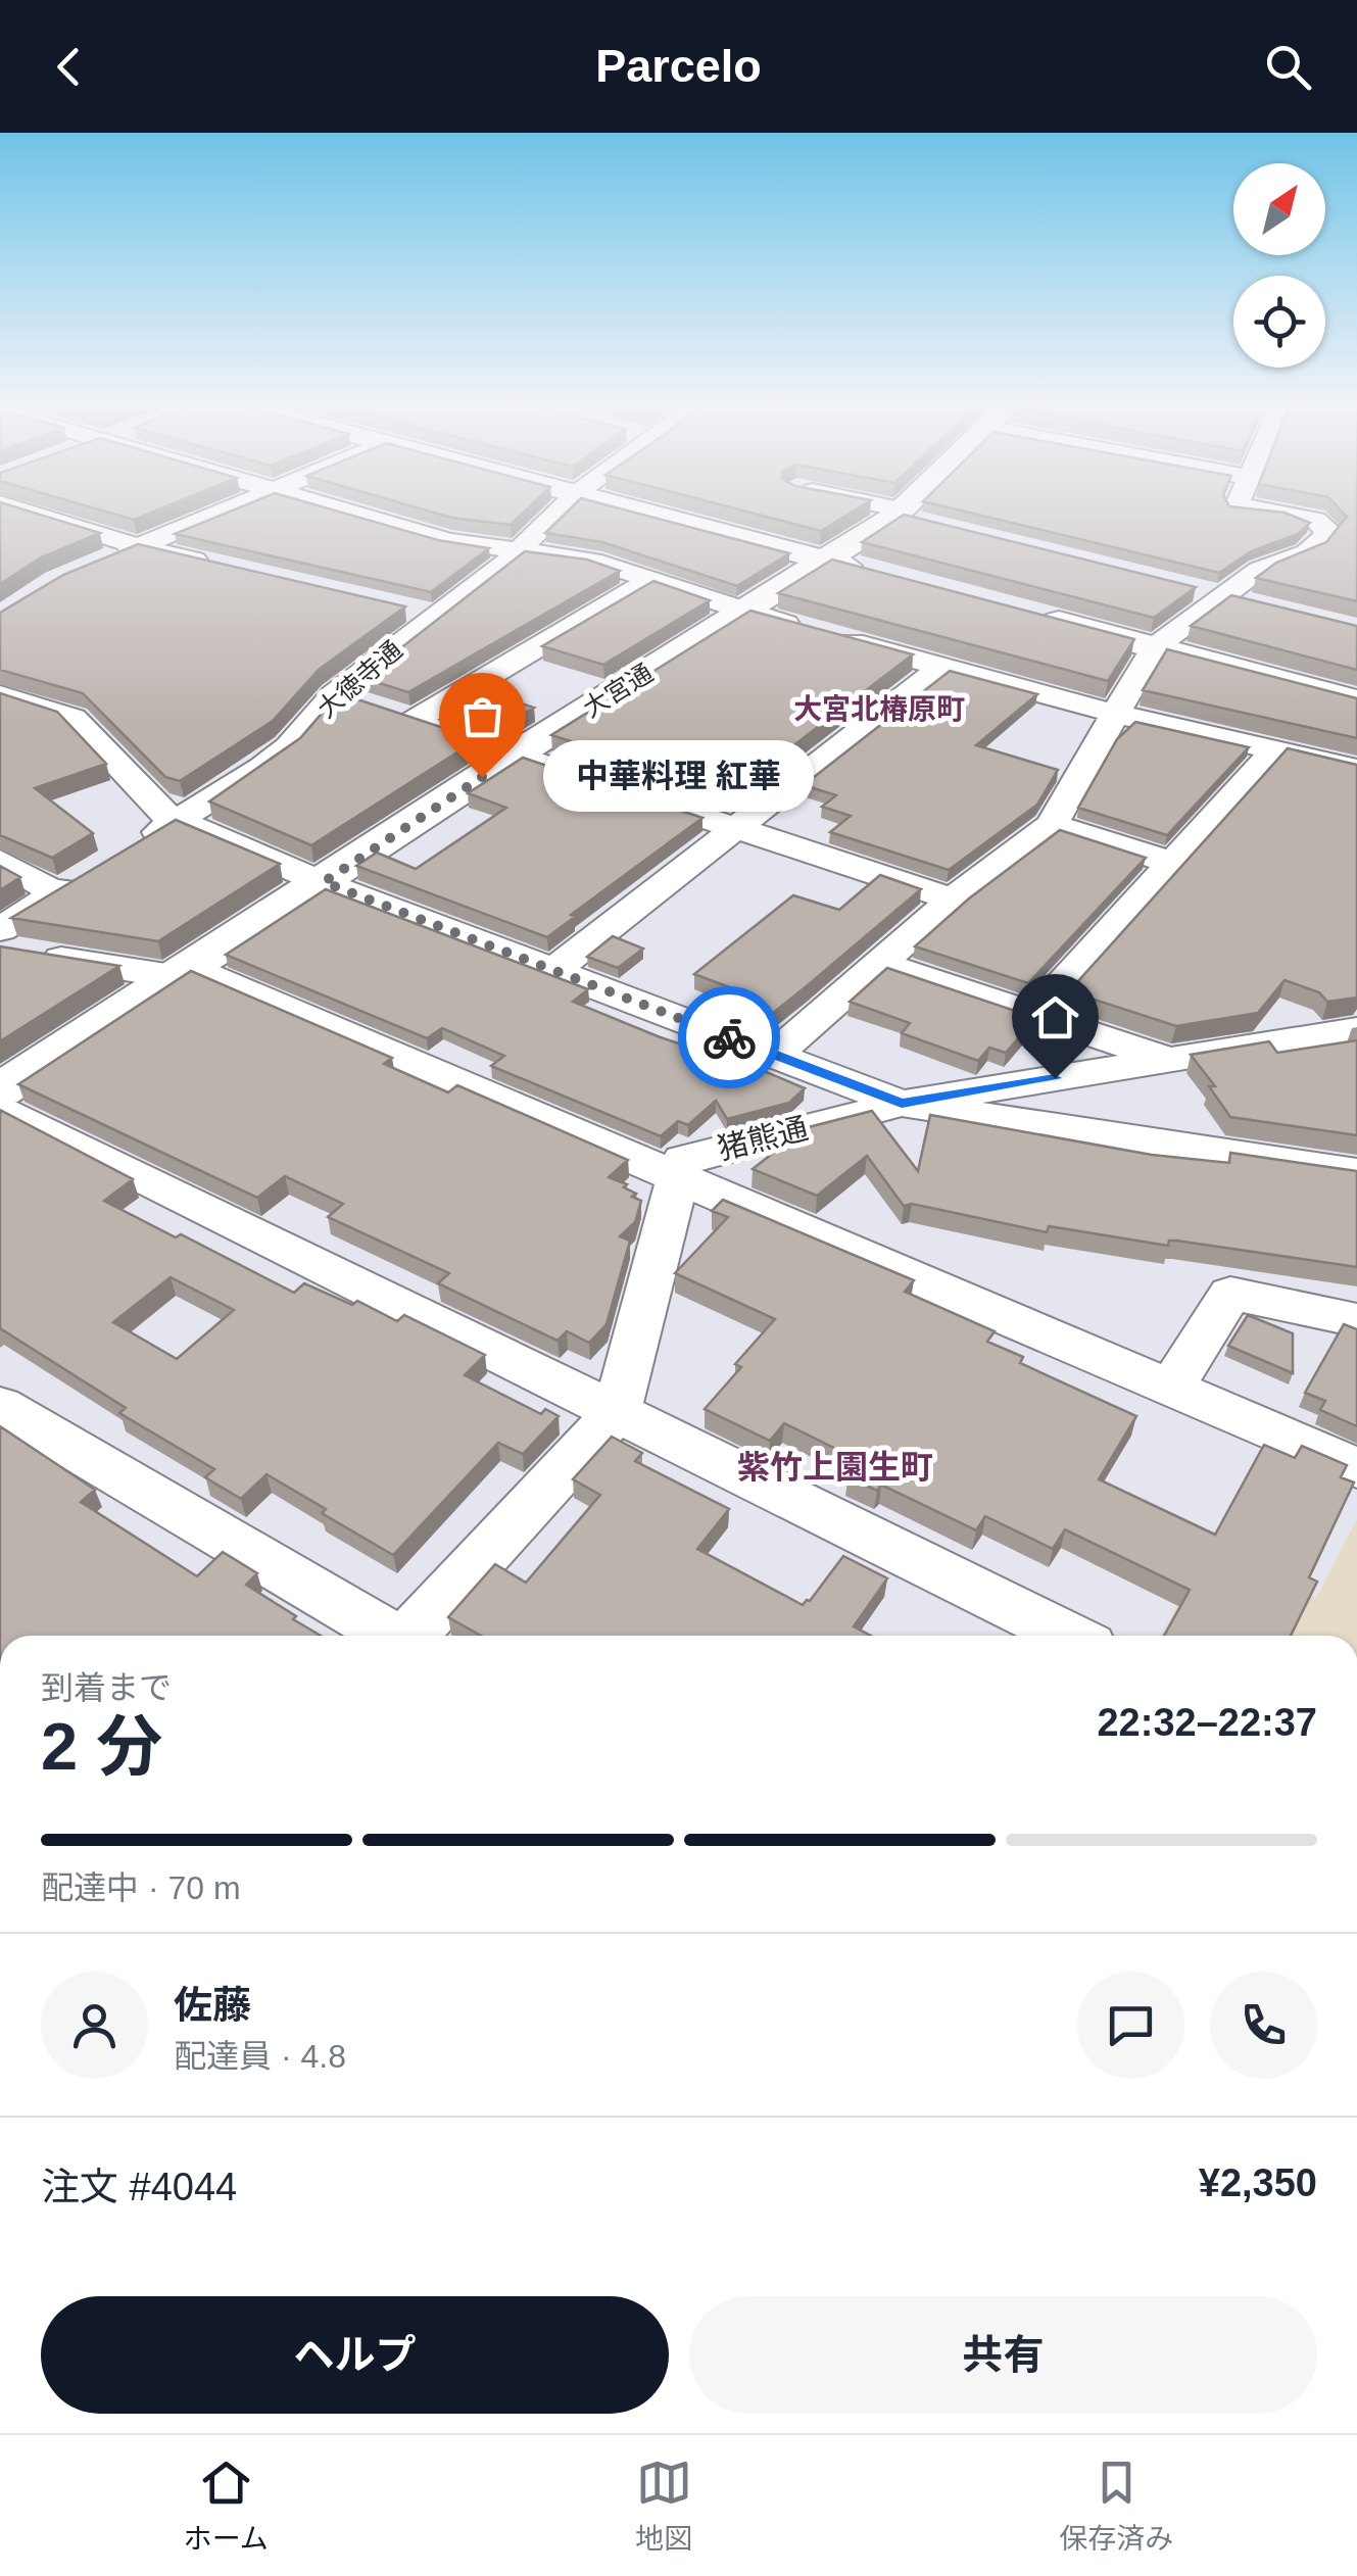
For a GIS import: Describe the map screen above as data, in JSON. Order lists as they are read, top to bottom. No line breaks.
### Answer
{"streets":{"street":["大徳寺通","大宮通","猪熊通"]},"districts":["大宮北椿原町","紫竹上園生町"],"places":["中華料理 紅華"],"north":"top right","page":{"header":"Parcelo","bubble":"中華料理 紅華","heading":["2 分","到着まで","22:32–22:37"],"panel":["佐藤","配達員 · 4.8","注文 #4044","¥2,350"],"bar":"配達中 · 70 m","buttons":["ヘルプ","共有"],"tabs":["ホーム","地図","保存済み"]}}
